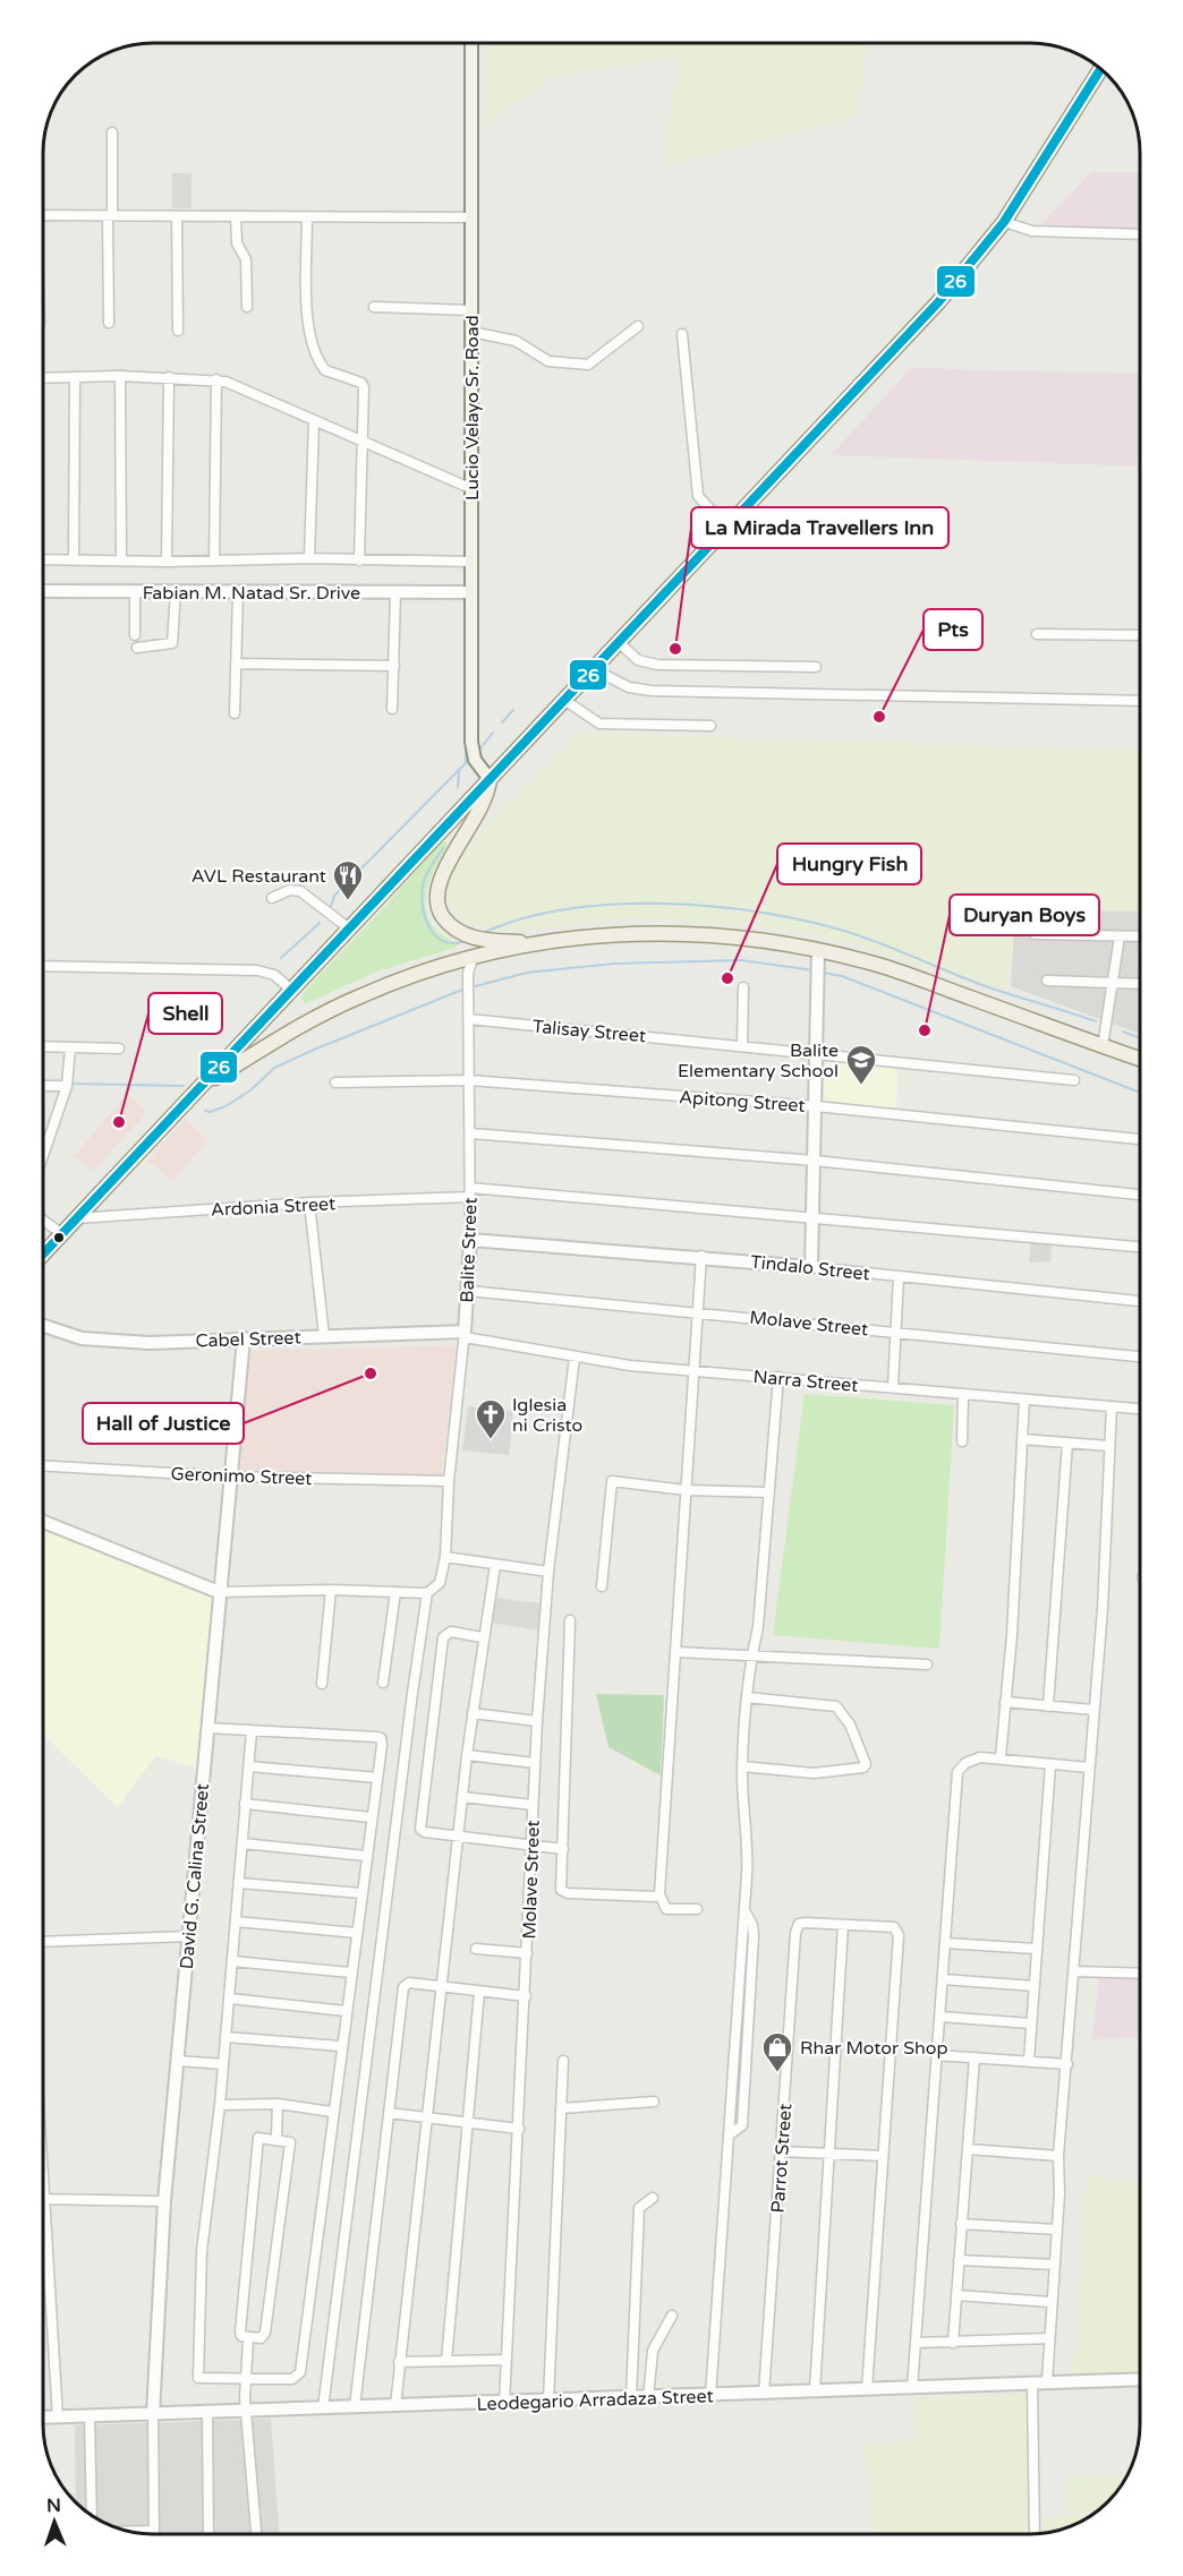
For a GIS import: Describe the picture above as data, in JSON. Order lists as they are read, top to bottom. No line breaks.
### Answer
{"streets":{"main road":["Lucio Velayo Sr. Road"],"street":["Fabian M. Natad Sr. Drive","Talisay Street","Apitong Street","Ardonia Street","Balite Street","Tindalo Street","Molave Street","Cabel Street","Narra Street","Geronimo Street","David G. Calina Street","Parrot Street","Leodegario Arradaza Street"]},"crossings":[["Lucio Velayo Sr. Road","Fabian M. Natad Sr. Drive"],["Talisay Street","Balite Street"],["Apitong Street","Balite Street"],["Ardonia Street","Balite Street"],["Balite Street","Tindalo Street"],["Balite Street","Molave Street"],["Balite Street","Cabel Street"],["Balite Street","Narra Street"],["Balite Street","Geronimo Street"],["Molave Street","Narra Street"],["Molave Street","Leodegario Arradaza Street"],["Cabel Street","Narra Street"],["Cabel Street","David G. Calina Street"],["Geronimo Street","David G. Calina Street"],["David G. Calina Street","Leodegario Arradaza Street"],["Parrot Street","Leodegario Arradaza Street"]],"places":{"other":["La Mirada Travellers Inn","Pts","Hungry Fish","Duryan Boys","Shell","Hall of Justice"],"restaurant":["AVL Restaurant"],"school or university":["Balite Elementary School"],"church":["Iglesia ni Cristo"],"shop":["Rhar Motor Shop"]},"lines":["transit line 26"],"north":"top"}
